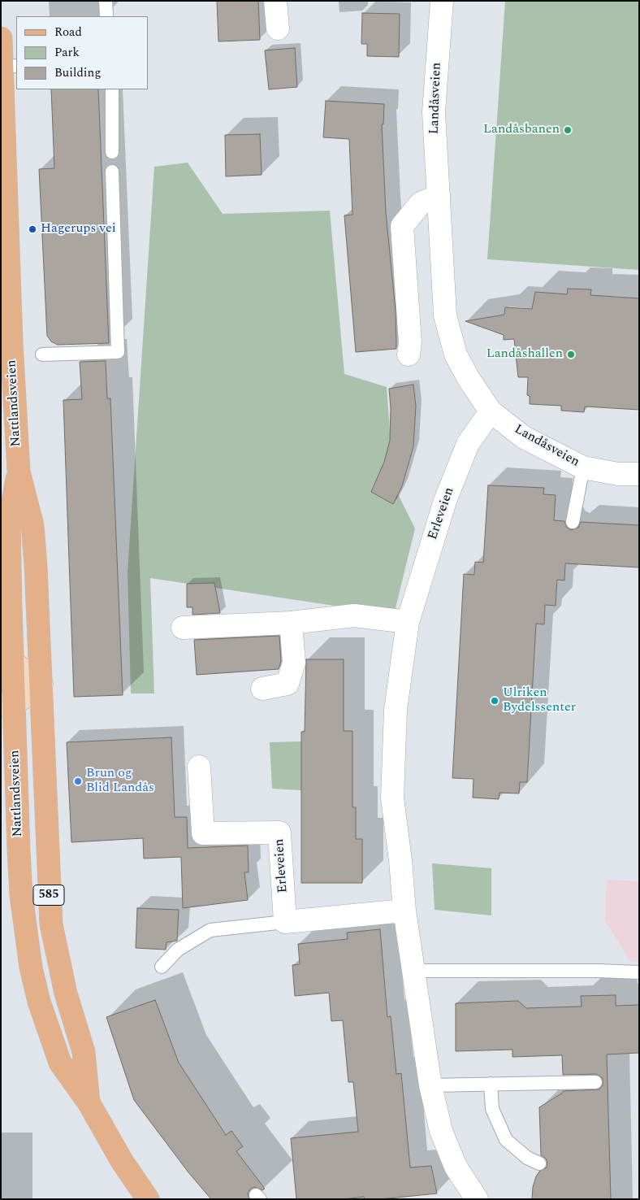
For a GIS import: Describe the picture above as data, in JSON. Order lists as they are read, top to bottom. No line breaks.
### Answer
{"streets":{"main road":["Nattlandsveien","585"],"street":["Landåsveien","Erleveien"]},"crossings":[["Landåsveien","Erleveien"]],"places":["Landåsbanen","Hagerups vei","Landåshallen","Ulriken Bydelssenter","Brun og Blid Landås"],"legend":["Road","Park","Building"]}
